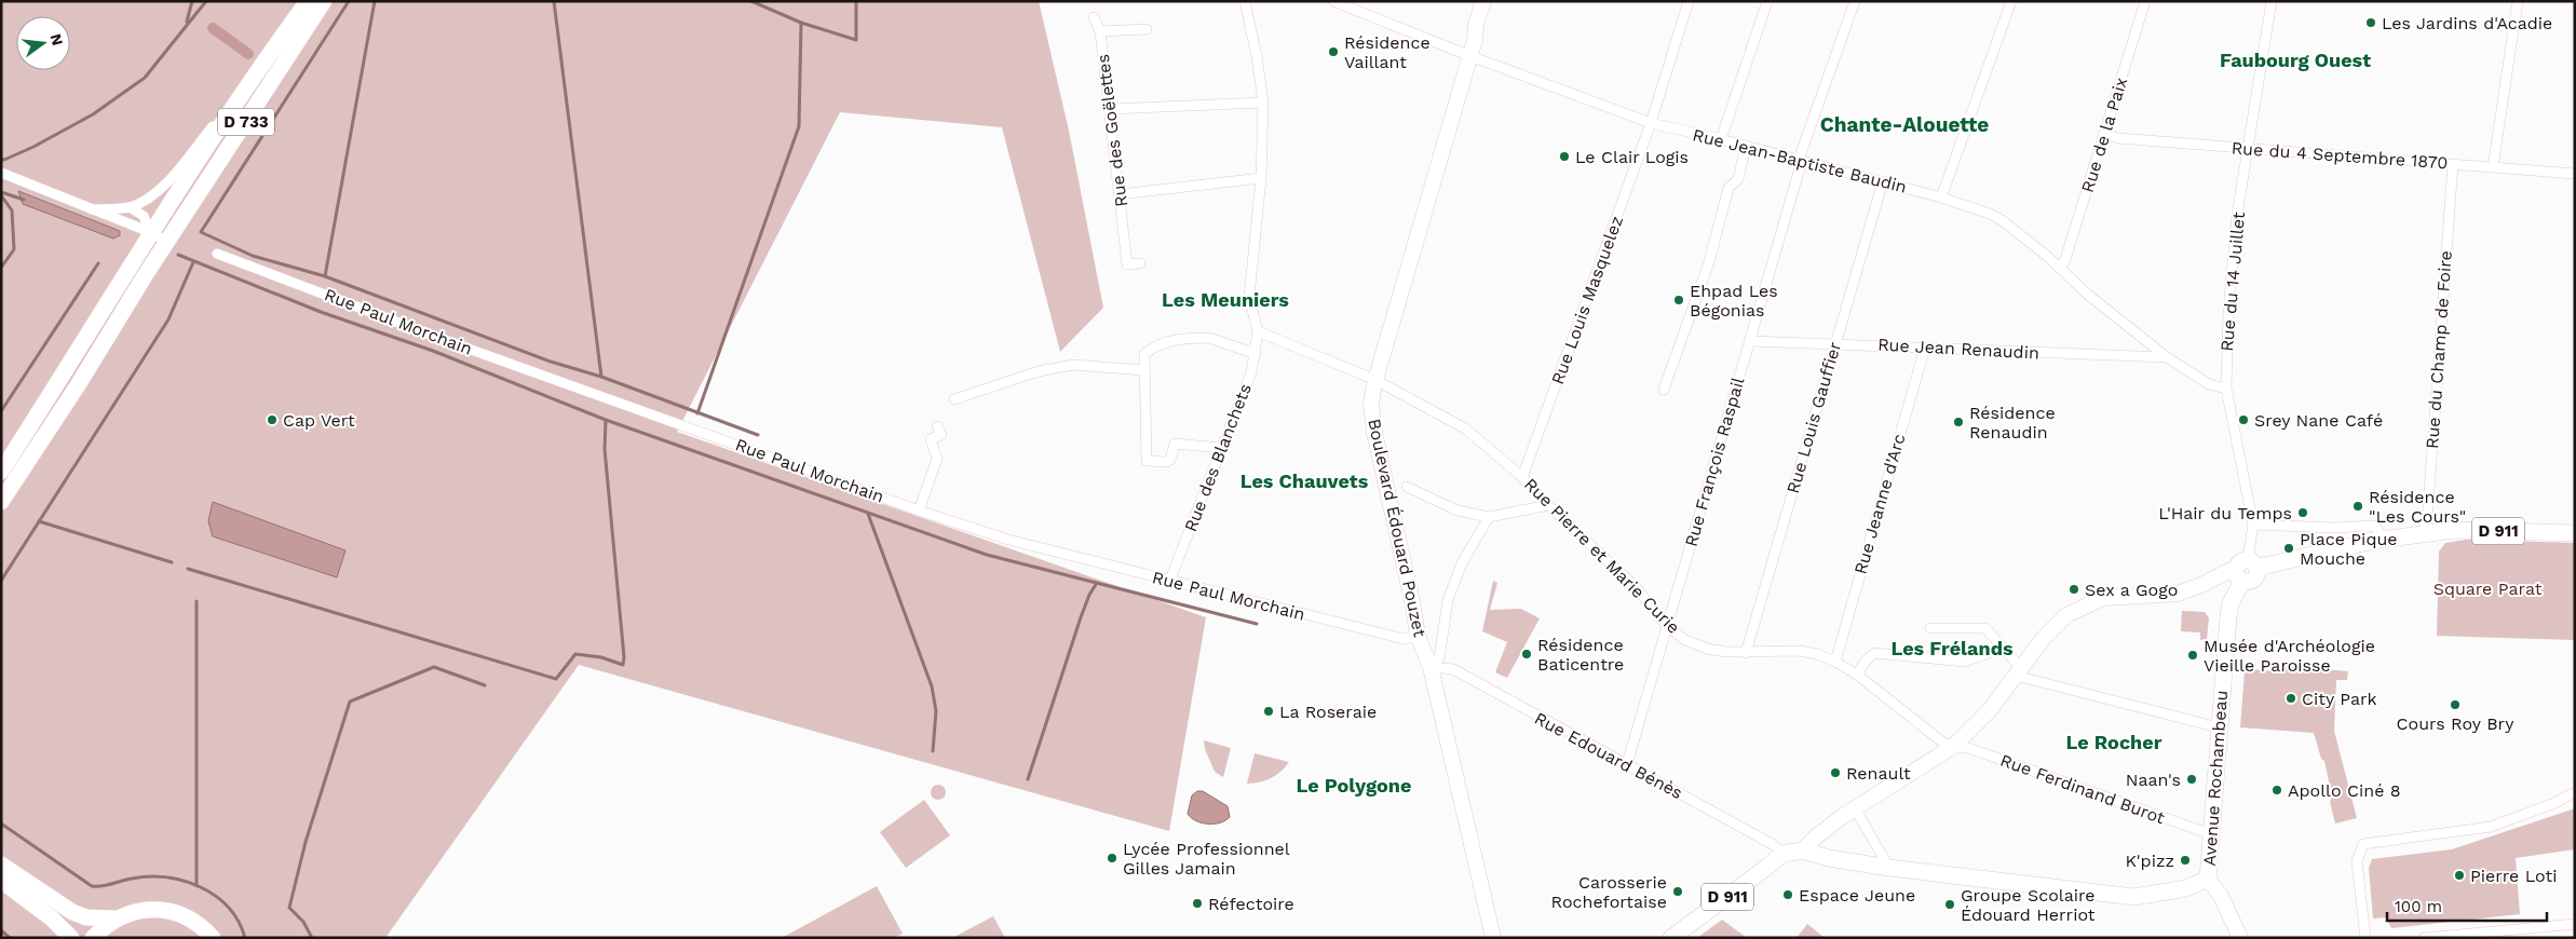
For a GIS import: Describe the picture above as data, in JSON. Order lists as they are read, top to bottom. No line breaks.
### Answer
{"streets":{"main road":["D 733","D 911","Avenue Rochambeau"],"street":["Rue des Goëlettes","Rue de la Paix","Rue du 4 Septembre 1870","Rue Jean-Baptiste Baudin","Rue du 14 Juillet","Rue Louis Masquelez","Rue Paul Morchain","Rue Jean Renaudin","Rue du Champ de Foire","Rue Louis Gauffier","Rue des Blanchets","Rue François Raspail","Rue Jeanne d'Arc","Boulevard Édouard Pouzet","Rue Pierre et Marie Curie","Rue Edouard Bénès","Rue Ferdinand Burot"]},"crossings":[["Rue de la Paix","Rue du 4 Septembre 1870"],["Rue de la Paix","Rue Jean-Baptiste Baudin"],["Rue du 4 Septembre 1870","Rue du 14 Juillet"],["Rue du 4 Septembre 1870","Rue du Champ de Foire"],["Rue Jean-Baptiste Baudin","Rue du 14 Juillet"],["Rue Jean-Baptiste Baudin","Rue Louis Masquelez"],["Rue Jean-Baptiste Baudin","Rue Jean Renaudin"],["Rue Jean-Baptiste Baudin","Rue Louis Gauffier"],["Rue Jean-Baptiste Baudin","Rue François Raspail"],["Rue Jean-Baptiste Baudin","Boulevard Édouard Pouzet"],["Rue du 14 Juillet","D 911"],["Rue du 14 Juillet","Avenue Rochambeau"],["Rue Louis Masquelez","Rue Pierre et Marie Curie"],["Rue Paul Morchain","Rue des Blanchets"],["Rue Paul Morchain","Boulevard Édouard Pouzet"],["Rue Jean Renaudin","Rue Louis Gauffier"],["Rue Jean Renaudin","Rue François Raspail"],["Rue Jean Renaudin","Rue Jeanne d'Arc"],["Rue du Champ de Foire","D 911"],["Rue Louis Gauffier","Rue Pierre et Marie Curie"],["Rue des Blanchets","Rue Pierre et Marie Curie"],["Rue François Raspail","Rue Pierre et Marie Curie"],["Rue François Raspail","Rue Edouard Bénès"],["Rue Jeanne d'Arc","Rue Pierre et Marie Curie"],["Boulevard Édouard Pouzet","Rue Pierre et Marie Curie"],["Boulevard Édouard Pouzet","Rue Edouard Bénès"],["D 911","Rue Pierre et Marie Curie"],["D 911","Rue Edouard Bénès"],["D 911","Avenue Rochambeau"],["D 911","Rue Ferdinand Burot"],["Rue Pierre et Marie Curie","Rue Ferdinand Burot"],["Avenue Rochambeau","Rue Ferdinand Burot"]],"districts":["Faubourg Ouest","Chante-Alouette","Les Meuniers","Les Chauvets","Les Frélands","Le Rocher","Le Polygone"],"parks":["Square Parat"],"places":["Les Jardins d'Acadie","Résidence Vaillant","Le Clair Logis","Ehpad Les Bégonias","Cap Vert","Srey Nane Café","Résidence Renaudin","Résidence \"Les Cours\"","L'Hair du Temps","Place Pique Mouche","Sex a Gogo","Résidence Baticentre","Musée d'Archéologie Vieille Paroisse","City Park","Cours Roy Bry","La Roseraie","Renault","Naan's","Apollo Ciné 8","Lycée Professionnel Gilles Jamain","K'pizz","Pierre Loti","Carosserie Rochefortaise","Espace Jeune","Réfectoire","Groupe Scolaire Édouard Herriot"],"scale_bar":"100 m","north":"right"}
